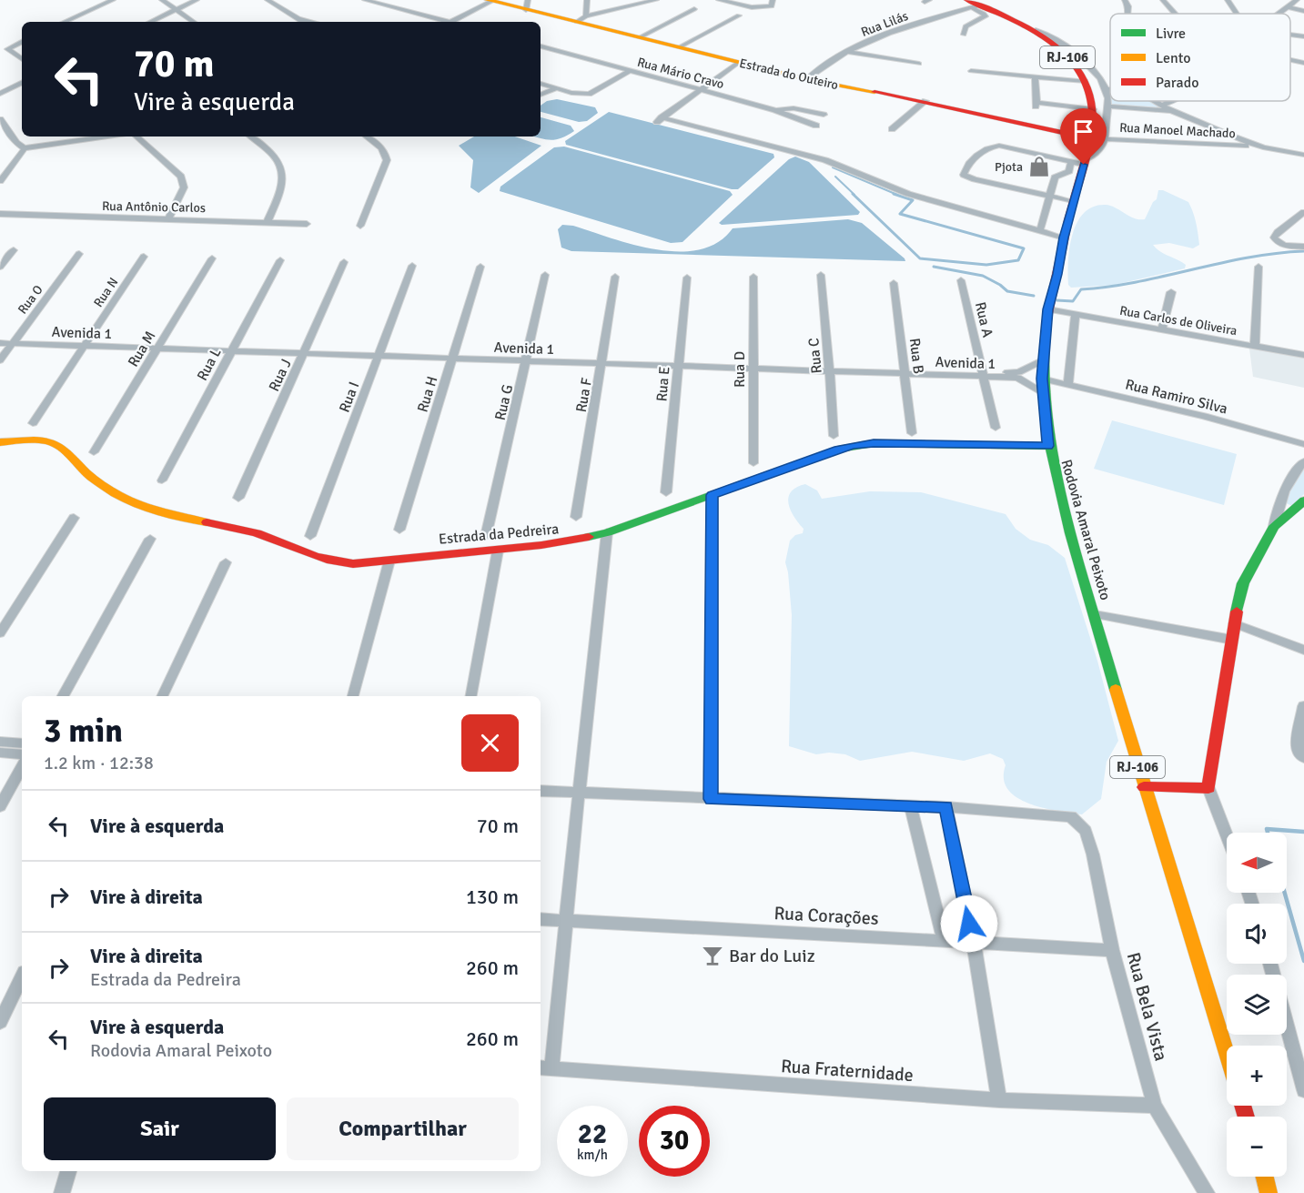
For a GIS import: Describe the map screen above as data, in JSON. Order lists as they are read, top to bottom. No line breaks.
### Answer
{"streets":{"main road":["RJ-106","Estrada do Outeiro","Rodovia Amaral Peixoto","Estrada da Pedreira"],"street":["Rua Lilás","Rua Mário Cravo","Rua Manoel Machado","Rua Antônio Carlos","Rua N","Rua O","Rua A","Rua Carlos de Oliveira","Avenida 1","Rua M","Rua C","Rua B","Rua L","Rua D","Rua J","Rua E","Rua H","Rua F","Rua Ramiro Silva","Rua I","Rua G","Rua Corações","Rua Bela Vista","Rua Fraternidade"]},"crossings":[["Rua Lilás","Estrada do Outeiro"],["Rua Lilás","Rodovia Amaral Peixoto"],["Estrada do Outeiro","Rua Manoel Machado"],["Estrada do Outeiro","Rodovia Amaral Peixoto"],["Rua Manoel Machado","Rodovia Amaral Peixoto"],["Rua N","Avenida 1"],["Rua O","Avenida 1"],["Rua A","Avenida 1"],["Rua Carlos de Oliveira","Rodovia Amaral Peixoto"],["Avenida 1","Rua M"],["Avenida 1","Rua C"],["Avenida 1","Rua B"],["Avenida 1","Rua L"],["Avenida 1","Rua D"],["Avenida 1","Rua J"],["Avenida 1","Rua E"],["Avenida 1","Rua H"],["Avenida 1","Rua F"],["Avenida 1","Rua I"],["Avenida 1","Rua G"],["Avenida 1","Rodovia Amaral Peixoto"],["Rua Ramiro Silva","Rodovia Amaral Peixoto"],["Rodovia Amaral Peixoto","Estrada da Pedreira"],["Rua Corações","Rua Bela Vista"],["Rua Bela Vista","Rua Fraternidade"]],"places":{"shop":["Pjota"],"bar":["Bar do Luiz"]},"legend":["Livre","Lento","Parado"],"north":"left","page":{"turn":["70 m","Vire à esquerda"],"heading":["3 min","1.2 km · 12:38"],"list":[{"name":"Vire à esquerda","value":"70 m"},{"name":"Vire à direita","value":"130 m"},{"name":"Vire à direita","note":"Estrada da Pedreira","value":"260 m"},{"name":"Vire à esquerda","note":"Rodovia Amaral Peixoto","value":"260 m"}],"map_buttons":["+","−"],"buttons":["Sair","Compartilhar"],"speed":"22 km/h","limit":"30"}}
